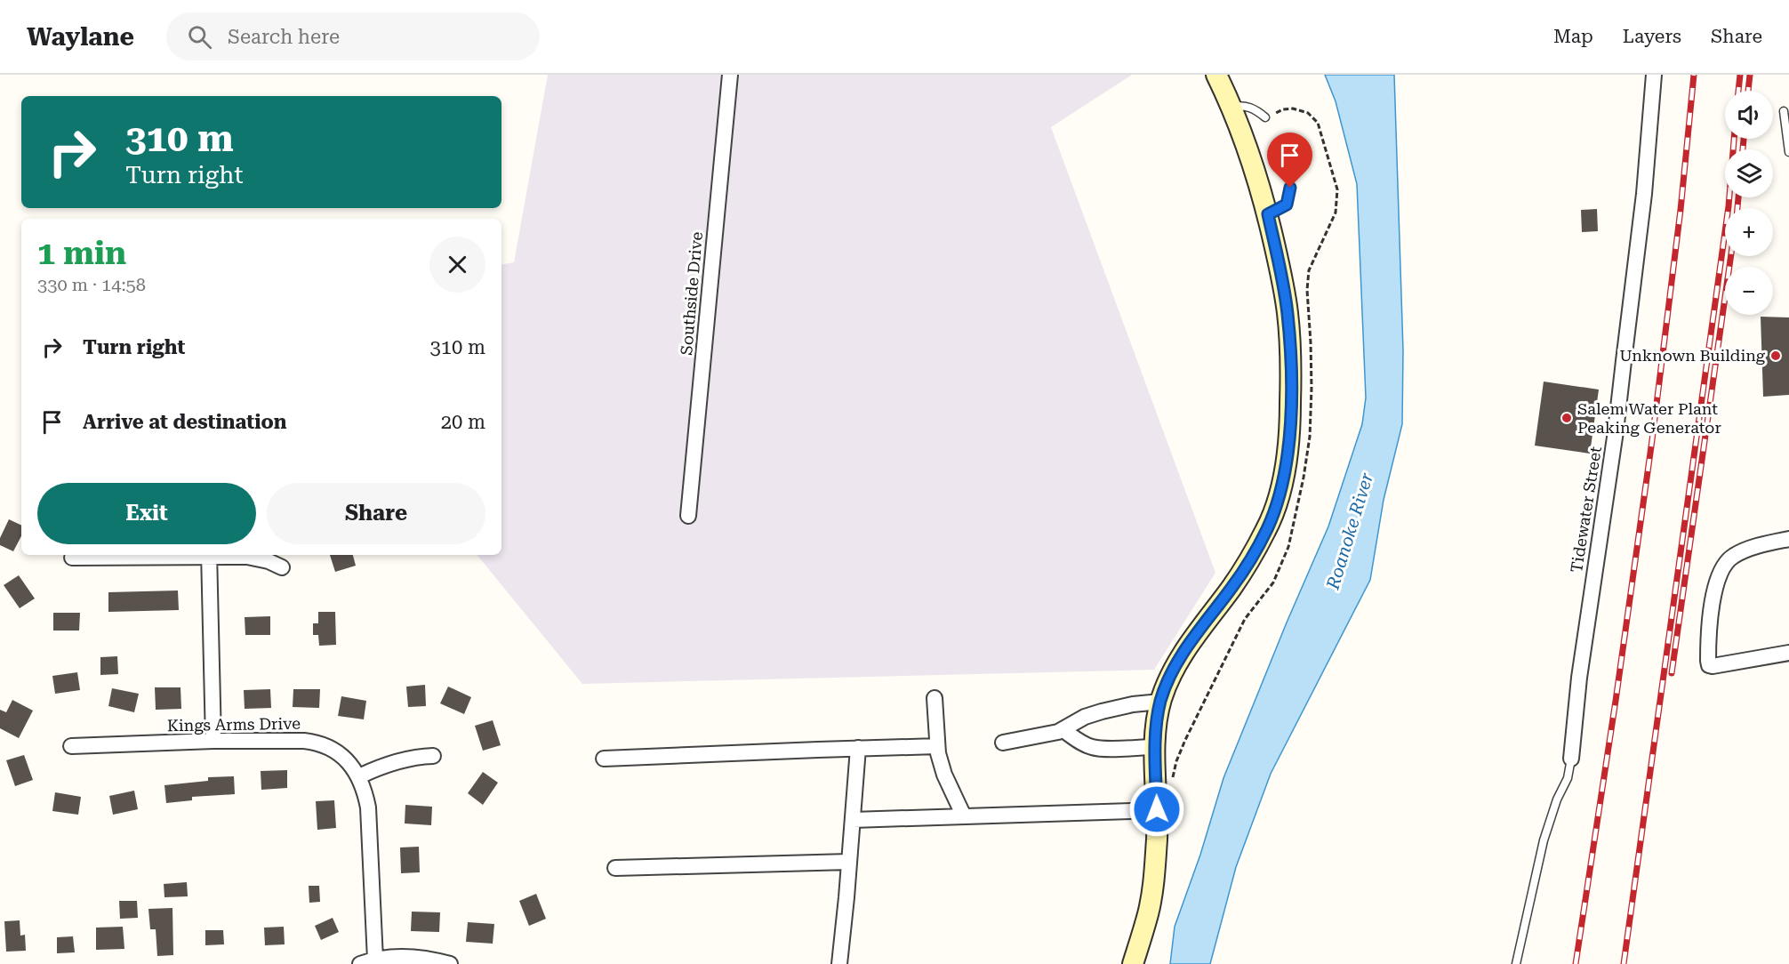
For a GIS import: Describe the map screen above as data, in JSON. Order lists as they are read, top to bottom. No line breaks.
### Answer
{"streets":{"street":["Southside Drive","Tidewater Street","Kings Arms Drive"]},"water":["Roanoke River"],"places":["Unknown Building","Salem Water Plant Peaking Generator"],"page":{"header":"Waylane","search":"Search here","nav":["Map","Layers","Share"],"map_buttons":["+","−"],"turn":["310 m","Turn right"],"heading":["1 min","330 m · 14:58"],"list":[{"name":"Turn right","value":"310 m"},{"name":"Arrive at destination","value":"20 m"}],"buttons":["Exit","Share"]}}
